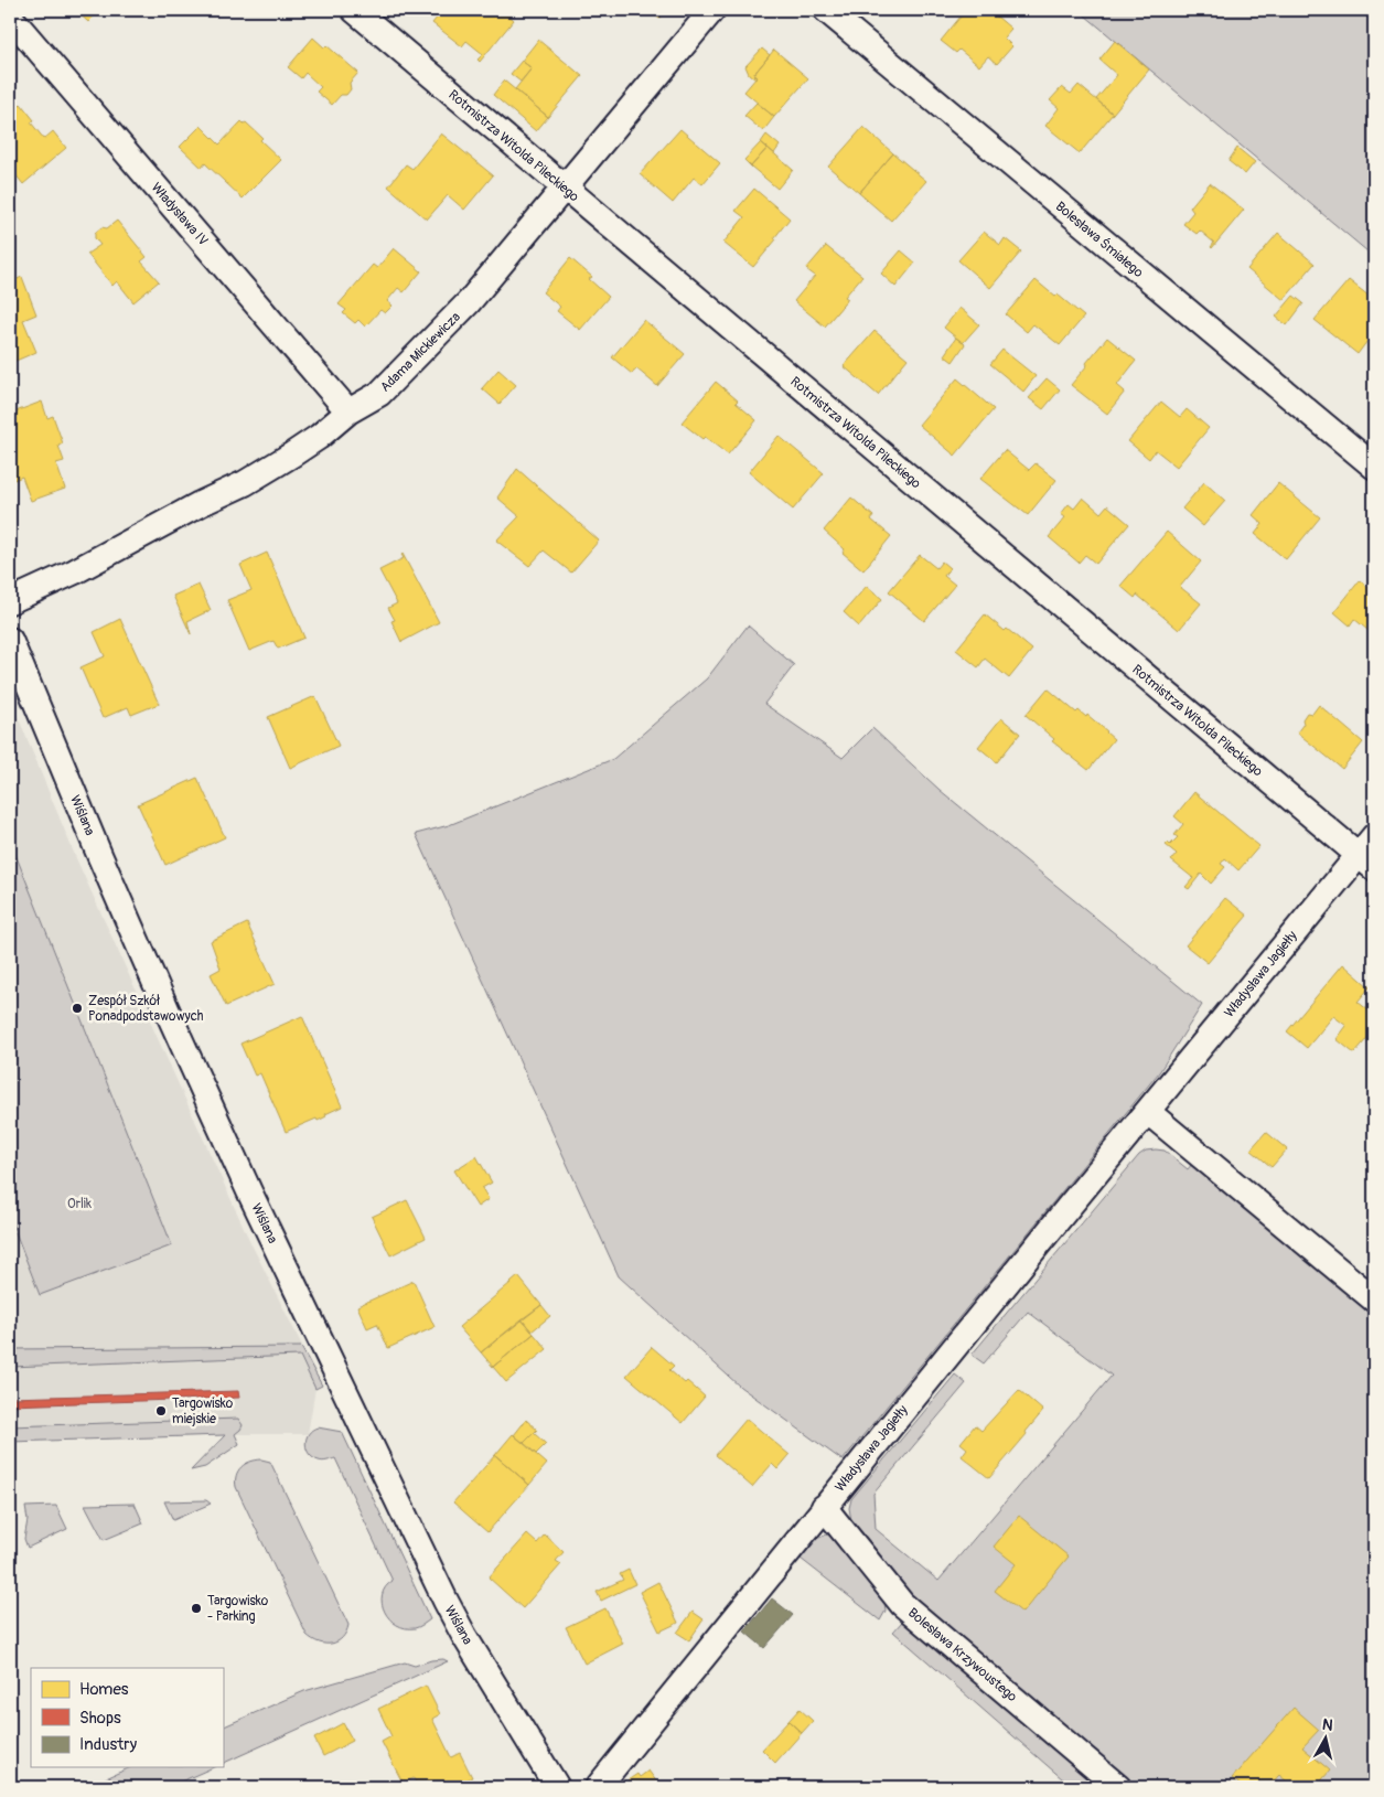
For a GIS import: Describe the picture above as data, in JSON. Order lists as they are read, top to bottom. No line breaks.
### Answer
{"streets":{"street":["Rotmistrza Witolda Pileckiego","Władysława IV","Bolesława Śmiałego","Adama Mickiewicza","Wiślana","Władysława Jagiełły","Bolesława Krzywoustego"]},"crossings":[["Rotmistrza Witolda Pileckiego","Adama Mickiewicza"],["Rotmistrza Witolda Pileckiego","Władysława Jagiełły"],["Władysława IV","Adama Mickiewicza"],["Władysława Jagiełły","Bolesława Krzywoustego"]],"parks":["Orlik"],"places":["Zespół Szkół Ponadpodstawowych","Targowisko miejskie","Targowisko - Parking"],"legend":["Homes","Shops","Industry"],"north":"top"}
